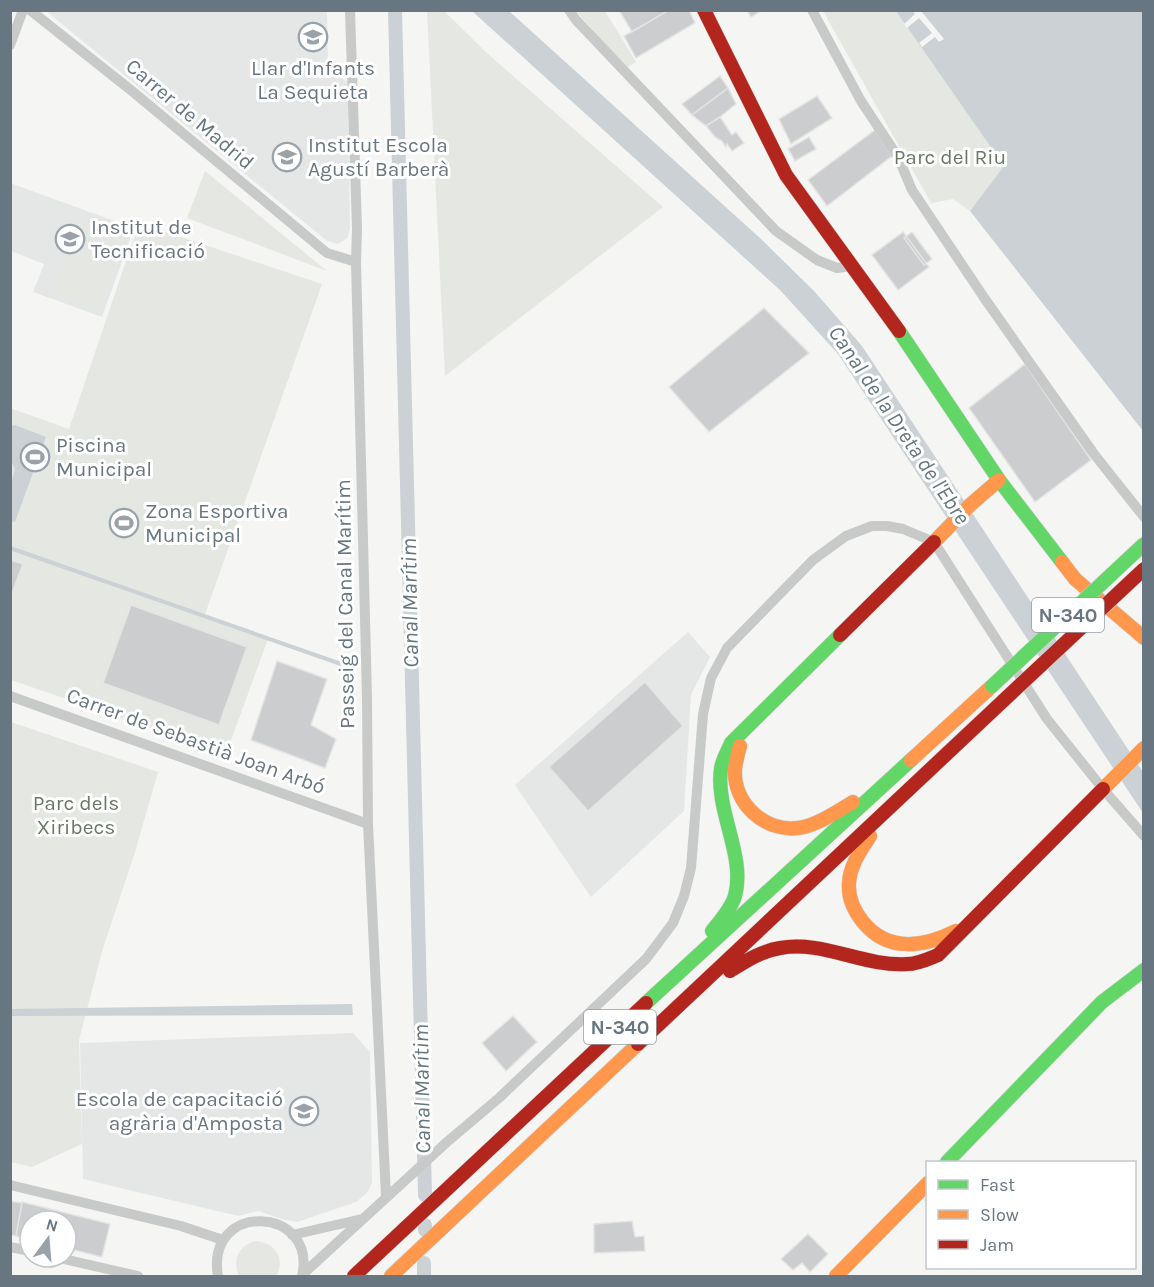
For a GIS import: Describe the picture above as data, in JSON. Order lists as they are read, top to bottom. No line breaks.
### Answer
{"streets":{"main road":["N-340"],"street":["Carrer de Madrid","Passeig del Canal Marítim","Carrer de Sebastià Joan Arbó"]},"crossings":[["Carrer de Madrid","Passeig del Canal Marítim"],["Passeig del Canal Marítim","Carrer de Sebastià Joan Arbó"]],"water":["Canal de la Dreta de l'Ebre","Canal Marítim"],"parks":["Parc del Riu","Parc dels Xiribecs"],"places":{"school or university":["Llar d'Infants La Sequieta","Institut Escola Agustí Barberà","Institut de Tecnificació","Escola de capacitació agrària d'Amposta"],"sports":["Piscina Municipal","Zona Esportiva Municipal"]},"legend":["Fast","Slow","Jam"],"north":"top"}
